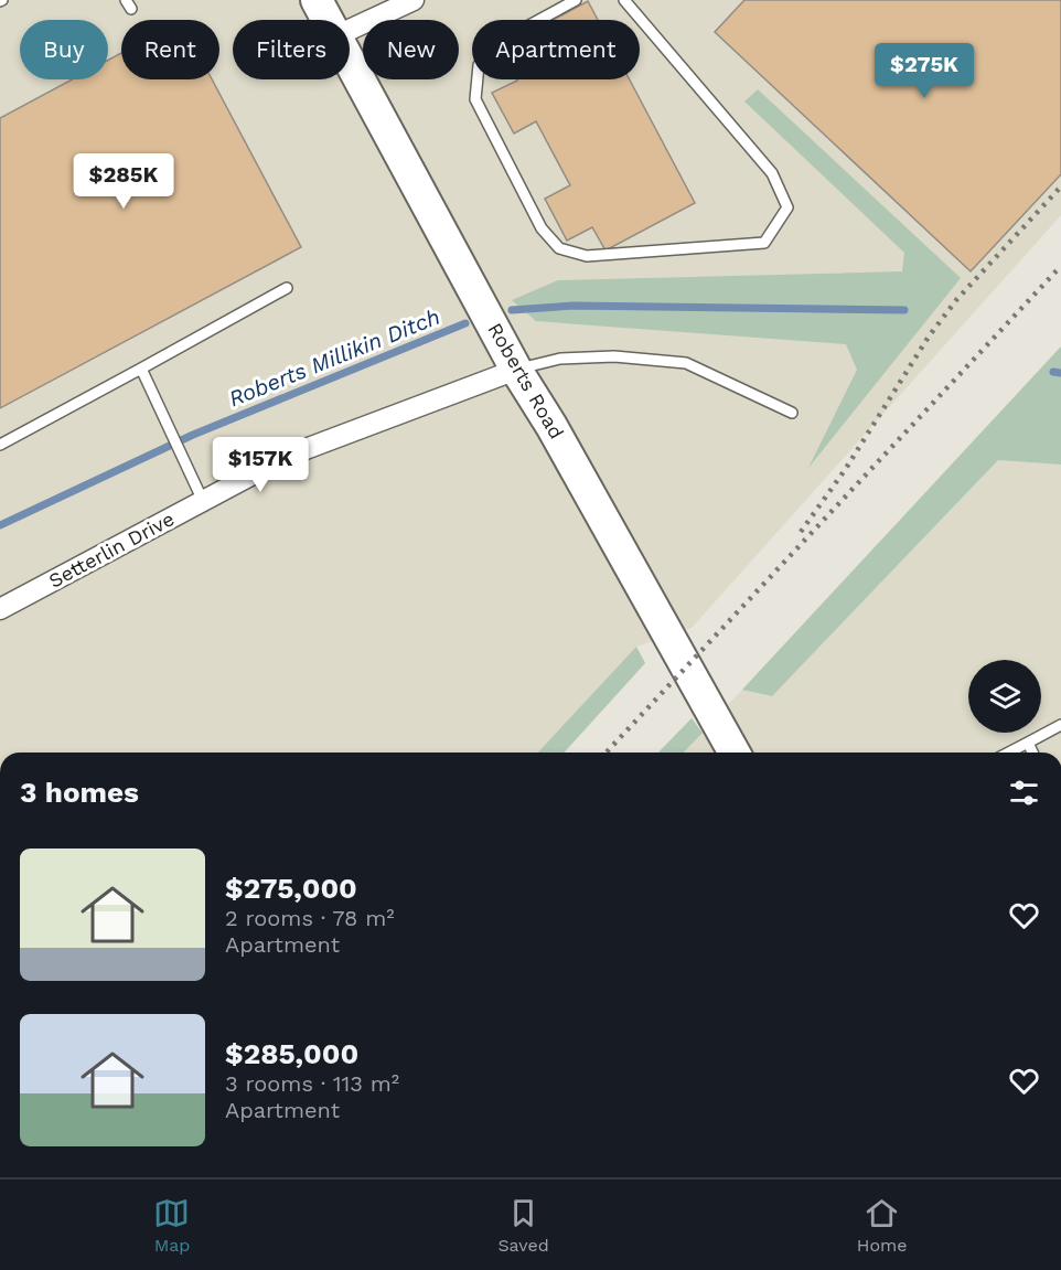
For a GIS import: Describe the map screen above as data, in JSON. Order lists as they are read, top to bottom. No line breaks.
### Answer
{"streets":{"main road":["Roberts Road"],"street":["Setterlin Drive"]},"crossings":[["Roberts Road","Setterlin Drive"]],"water":["Roberts Millikin Ditch"],"page":{"chip":["Buy","Rent","Filters","New","Apartment"],"price":["$275K","$285K","$157K"],"heading":"3 homes","list":[{"name":"$275,000","note":"2 rooms · 78 m² · Apartment"},{"name":"$285,000","note":"3 rooms · 113 m² · Apartment"}],"tabs":["Map","Saved","Home"]}}
